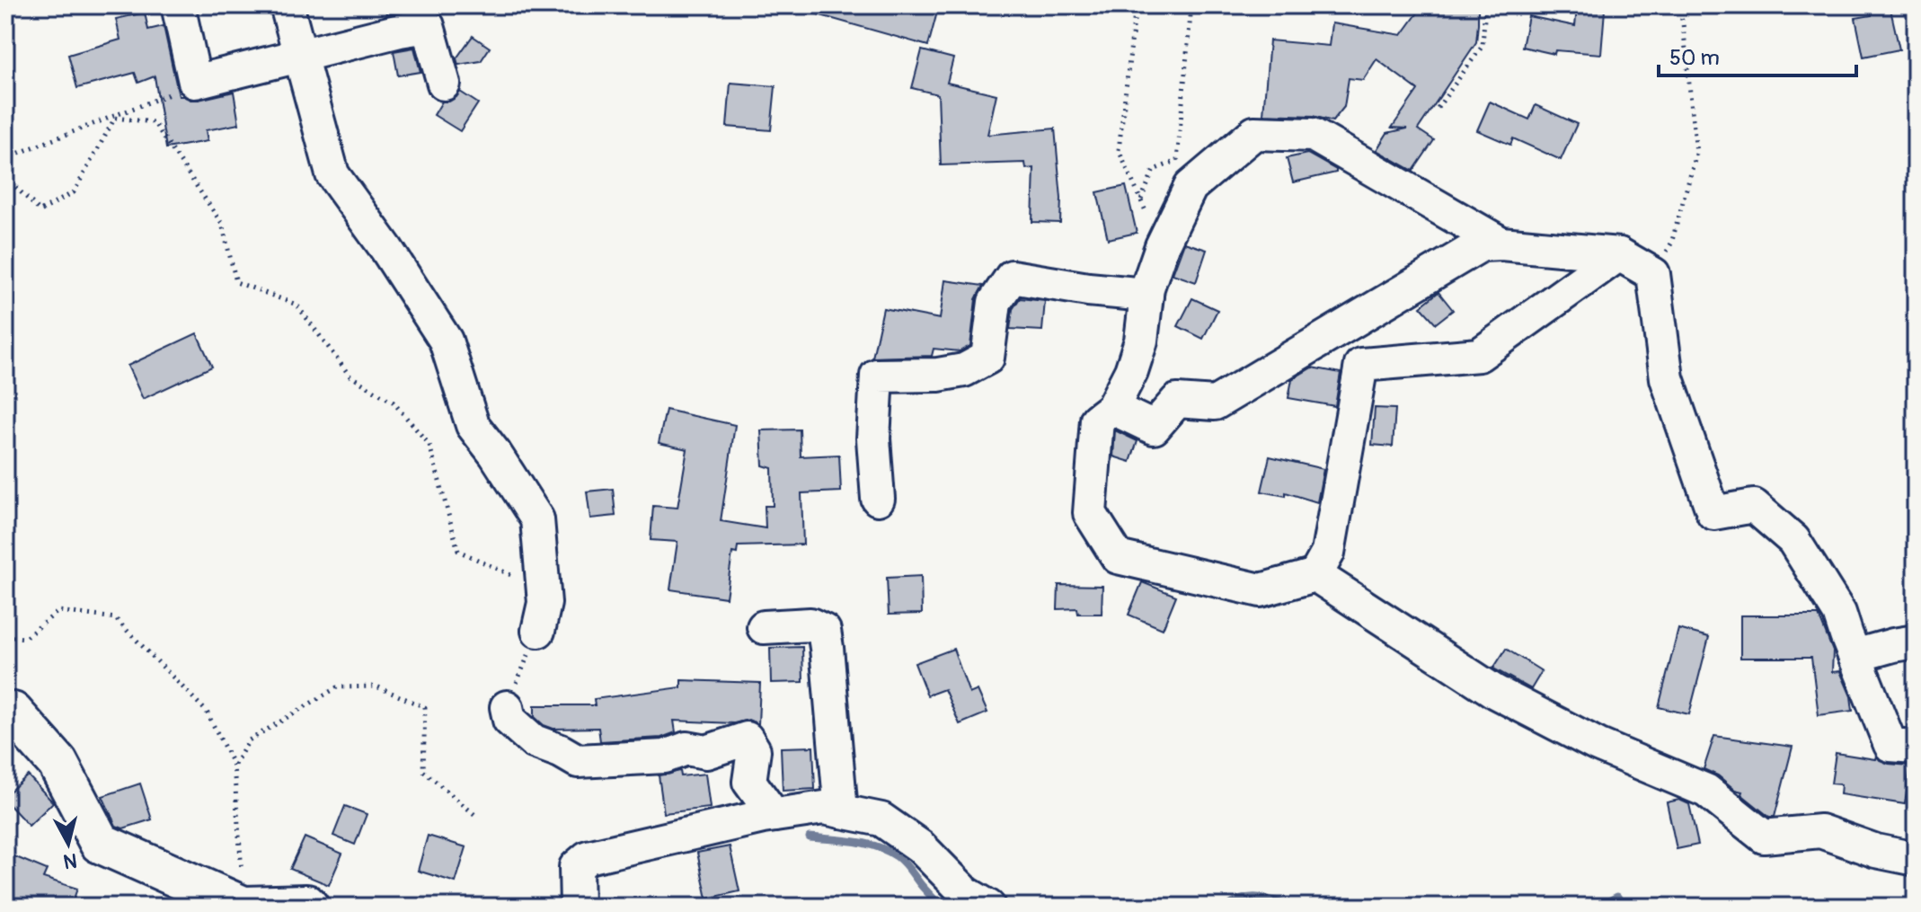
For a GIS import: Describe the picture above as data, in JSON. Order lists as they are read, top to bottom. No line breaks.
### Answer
{"scale_bar":"50 m","north":"bottom"}
